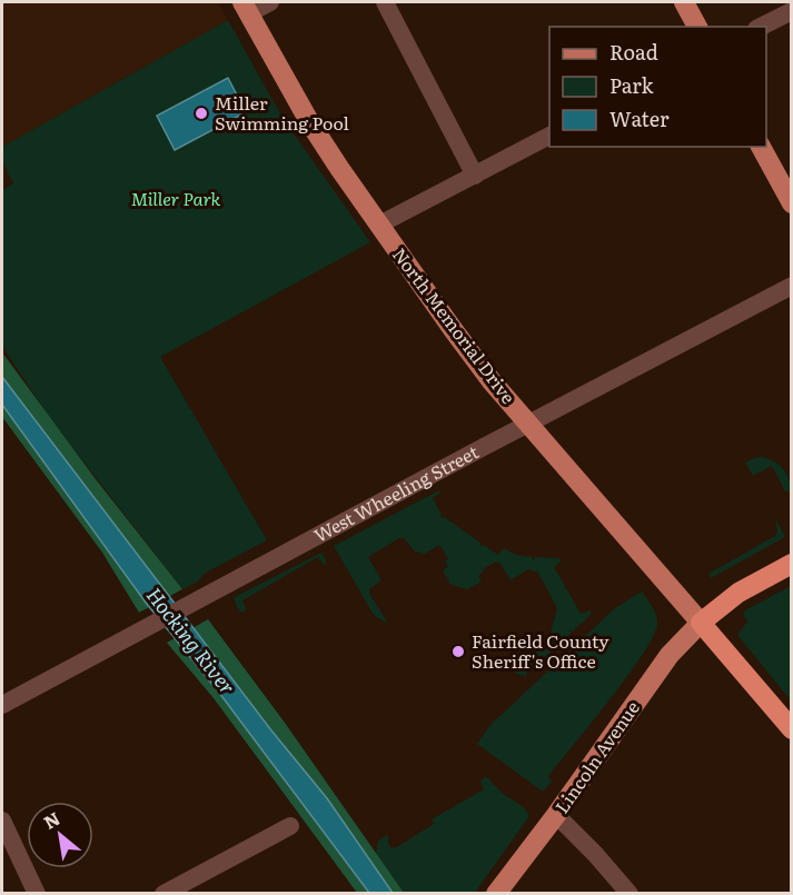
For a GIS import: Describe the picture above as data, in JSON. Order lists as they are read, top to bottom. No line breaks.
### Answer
{"streets":{"main road":["North Memorial Drive","Lincoln Avenue"],"street":["West Wheeling Street"]},"crossings":[["North Memorial Drive","West Wheeling Street"],["North Memorial Drive","Lincoln Avenue"]],"water":["Hocking River"],"parks":["Miller Park"],"places":["Miller Swimming Pool","Fairfield County Sheriff's Office"],"legend":["Road","Park","Water"],"north":"top left"}
